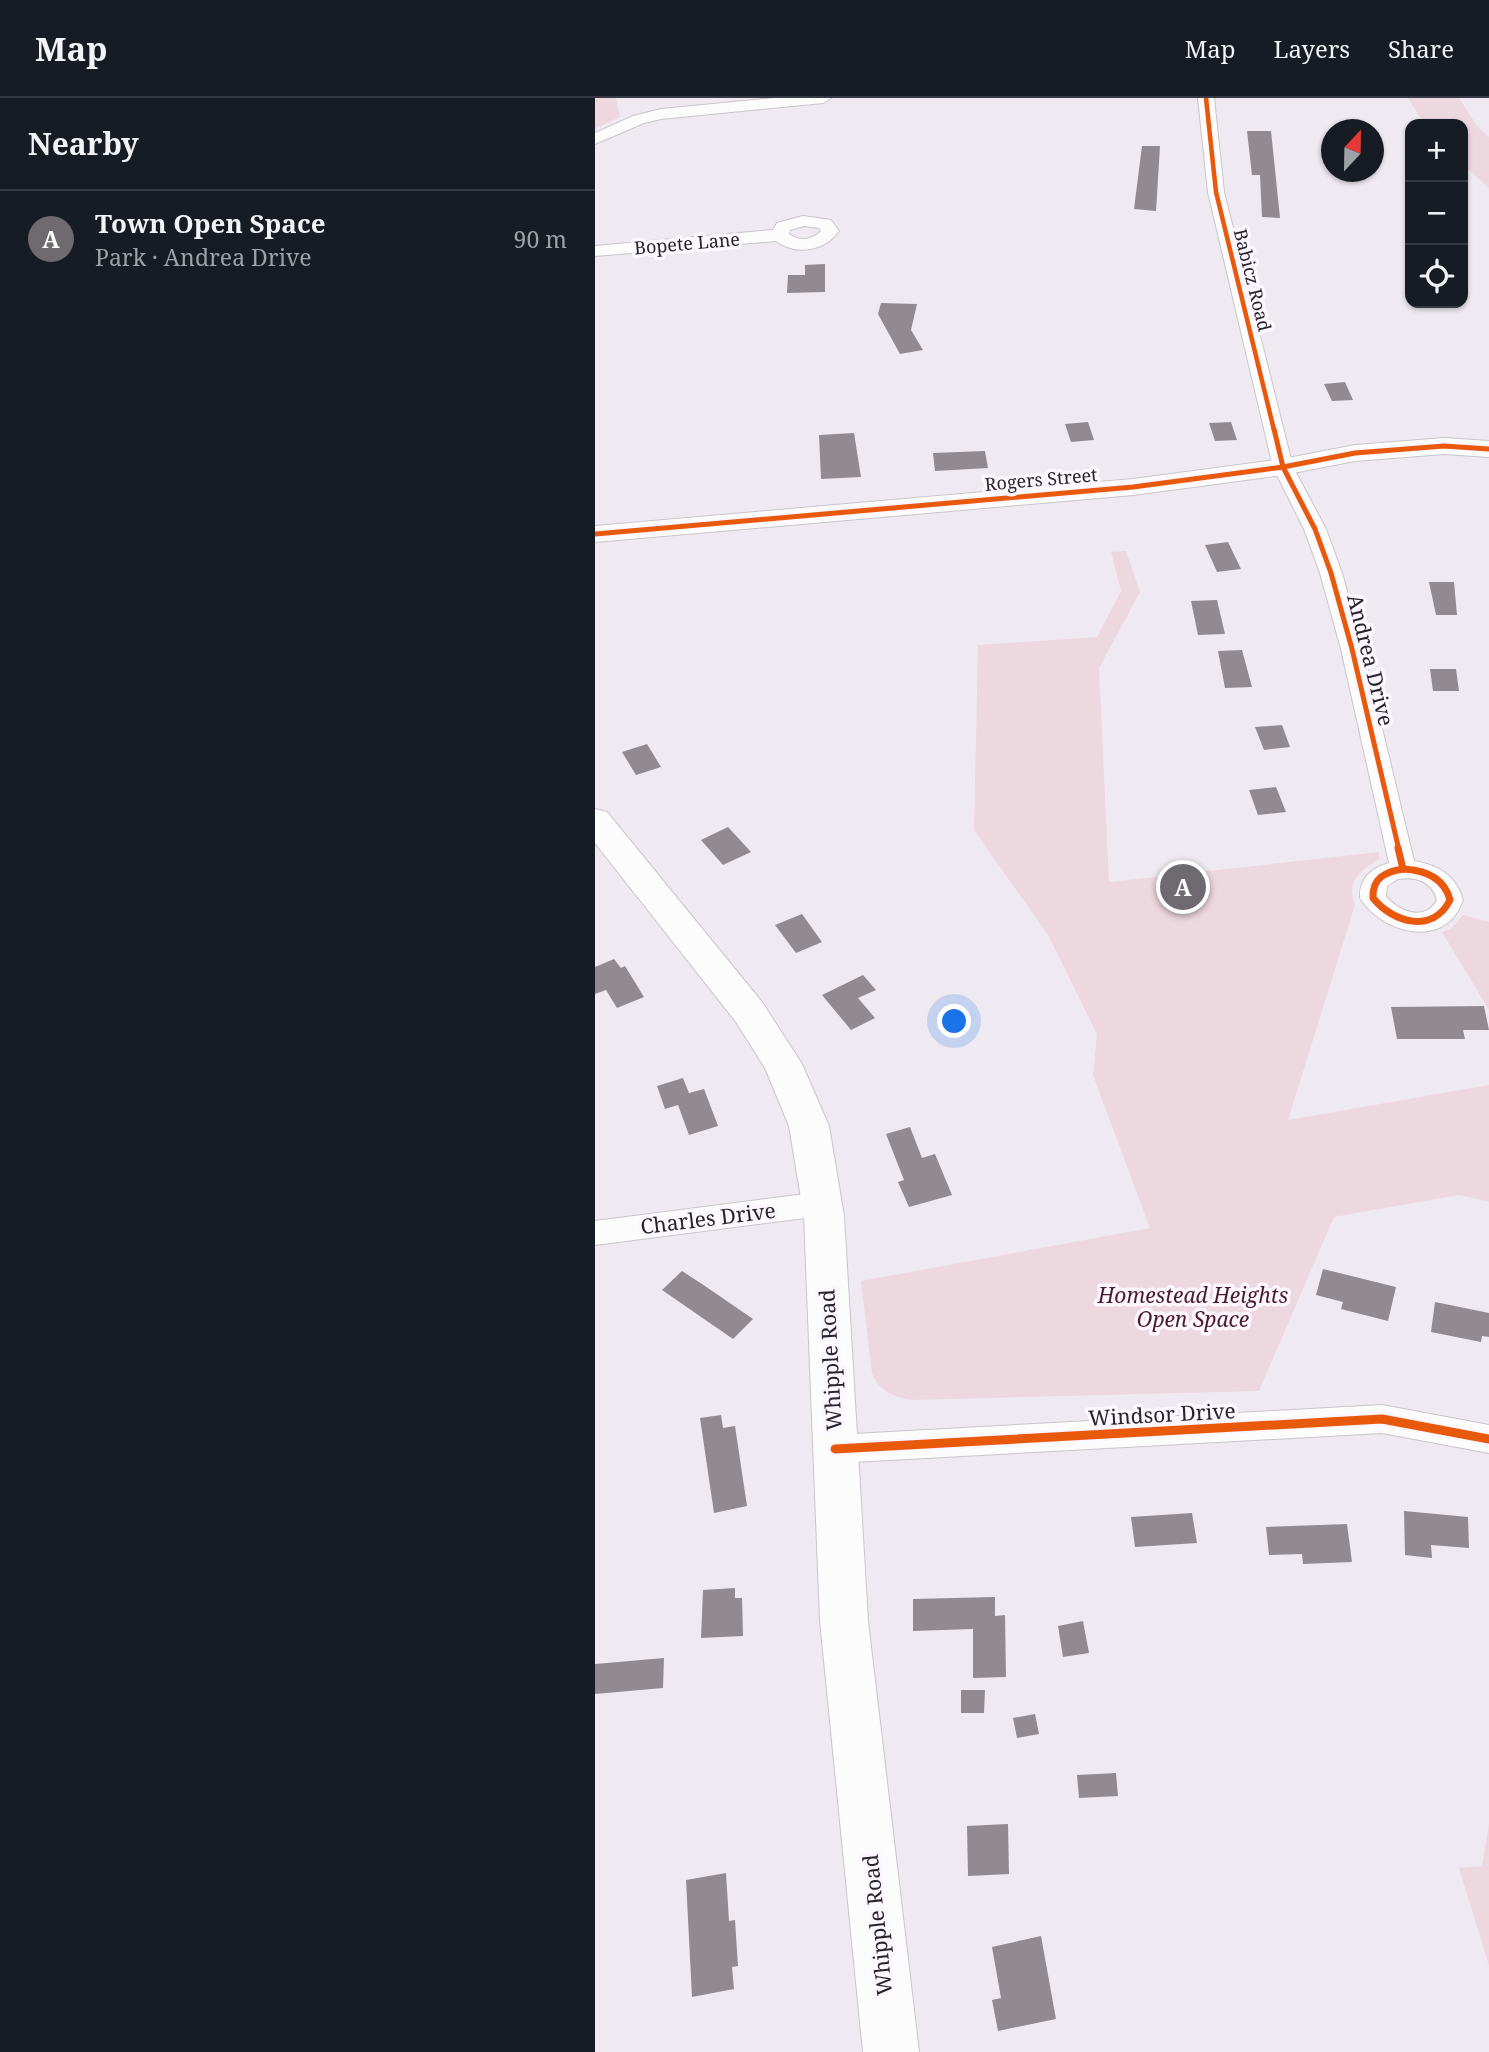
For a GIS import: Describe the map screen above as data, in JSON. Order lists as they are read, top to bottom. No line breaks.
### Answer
{"streets":{"main road":["Whipple Road"],"street":["Bopete Lane","Babicz Road","Rogers Street","Andrea Drive","Charles Drive","Windsor Drive"]},"crossings":[["Babicz Road","Rogers Street"],["Babicz Road","Andrea Drive"],["Rogers Street","Andrea Drive"],["Charles Drive","Whipple Road"],["Whipple Road","Windsor Drive"]],"parks":["Homestead Heights Open Space"],"north":"top","page":{"header":"Map","nav":["Map","Layers","Share"],"heading":"Nearby","map_buttons":["+","−"],"list":[{"mark":"A","name":"Town Open Space","note":"Park · Andrea Drive","value":"90 m"}],"pins":"A"}}
